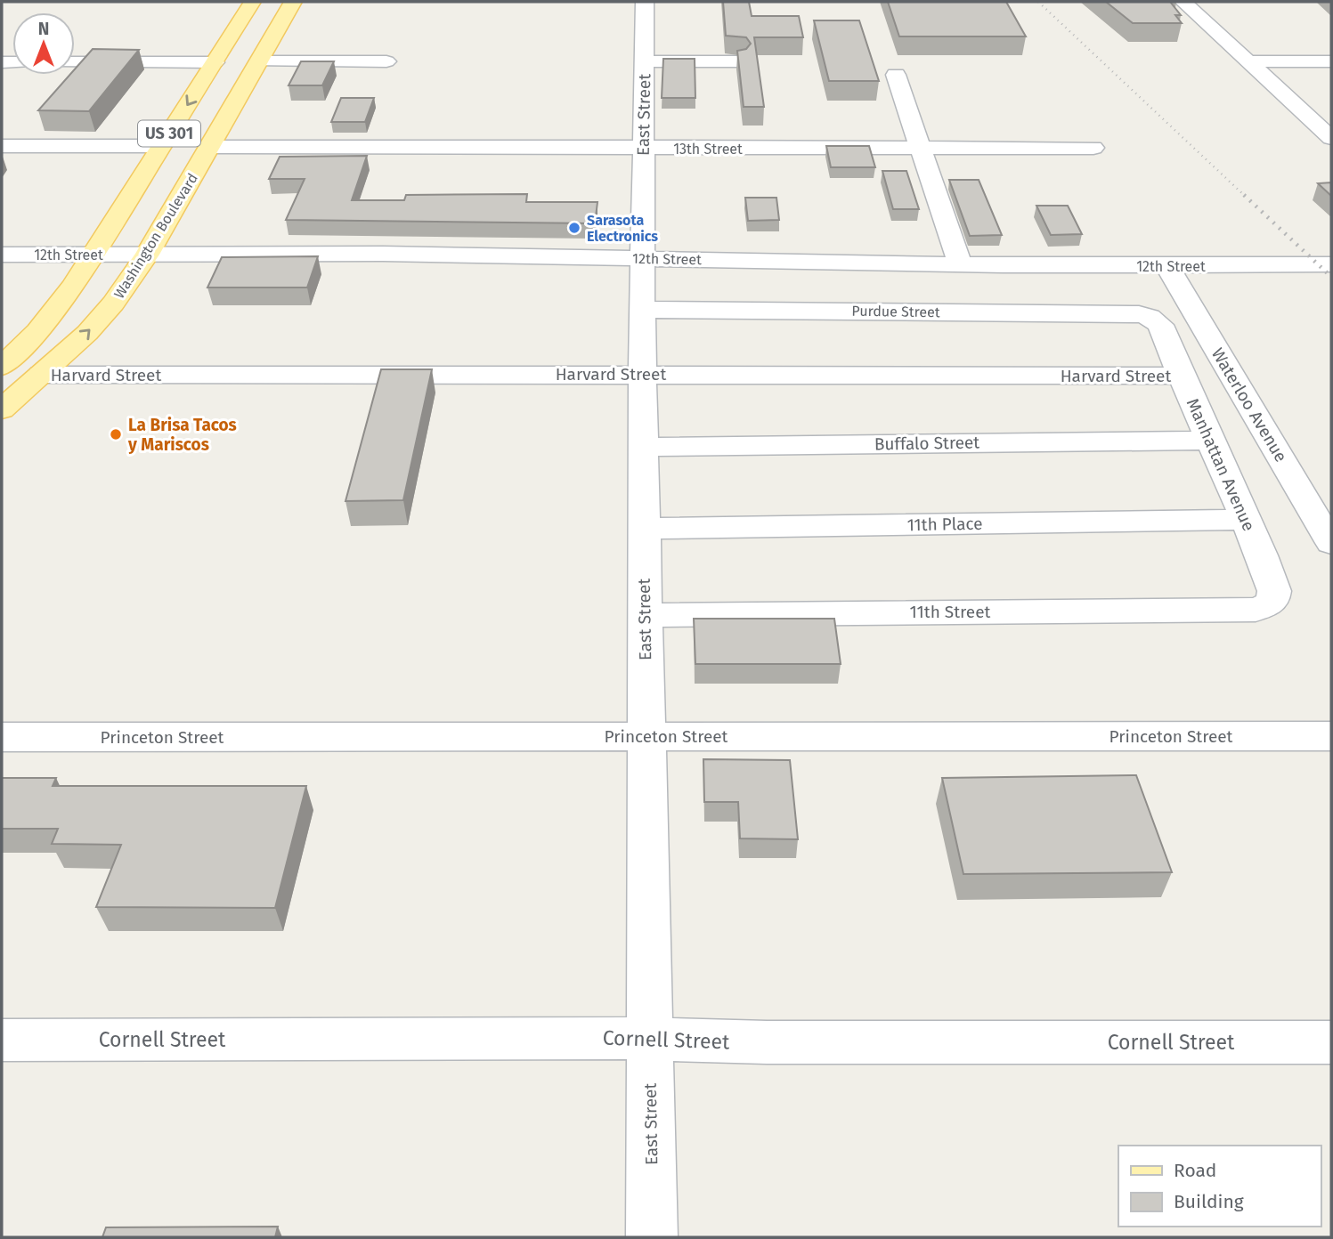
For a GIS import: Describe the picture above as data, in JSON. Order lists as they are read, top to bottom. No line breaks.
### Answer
{"streets":{"main road":["US 301","Washington Boulevard"],"street":["East Street","13th Street","12th Street","Purdue Street","Harvard Street","Waterloo Avenue","Buffalo Street","Manhattan Avenue","11th Place","11th Street","Princeton Street","Cornell Street"]},"crossings":[["East Street","13th Street"],["East Street","12th Street"],["East Street","Purdue Street"],["East Street","Harvard Street"],["East Street","Buffalo Street"],["East Street","11th Place"],["East Street","11th Street"],["East Street","Princeton Street"],["East Street","Cornell Street"],["US 301","12th Street"],["13th Street","Washington Boulevard"],["Washington Boulevard","12th Street"],["Washington Boulevard","Harvard Street"],["12th Street","Waterloo Avenue"],["Purdue Street","Manhattan Avenue"],["Harvard Street","Manhattan Avenue"],["Buffalo Street","Manhattan Avenue"],["Manhattan Avenue","11th Place"],["Manhattan Avenue","11th Street"]],"places":["Sarasota Electronics","La Brisa Tacos y Mariscos"],"legend":["Road","Building"],"north":"top"}
